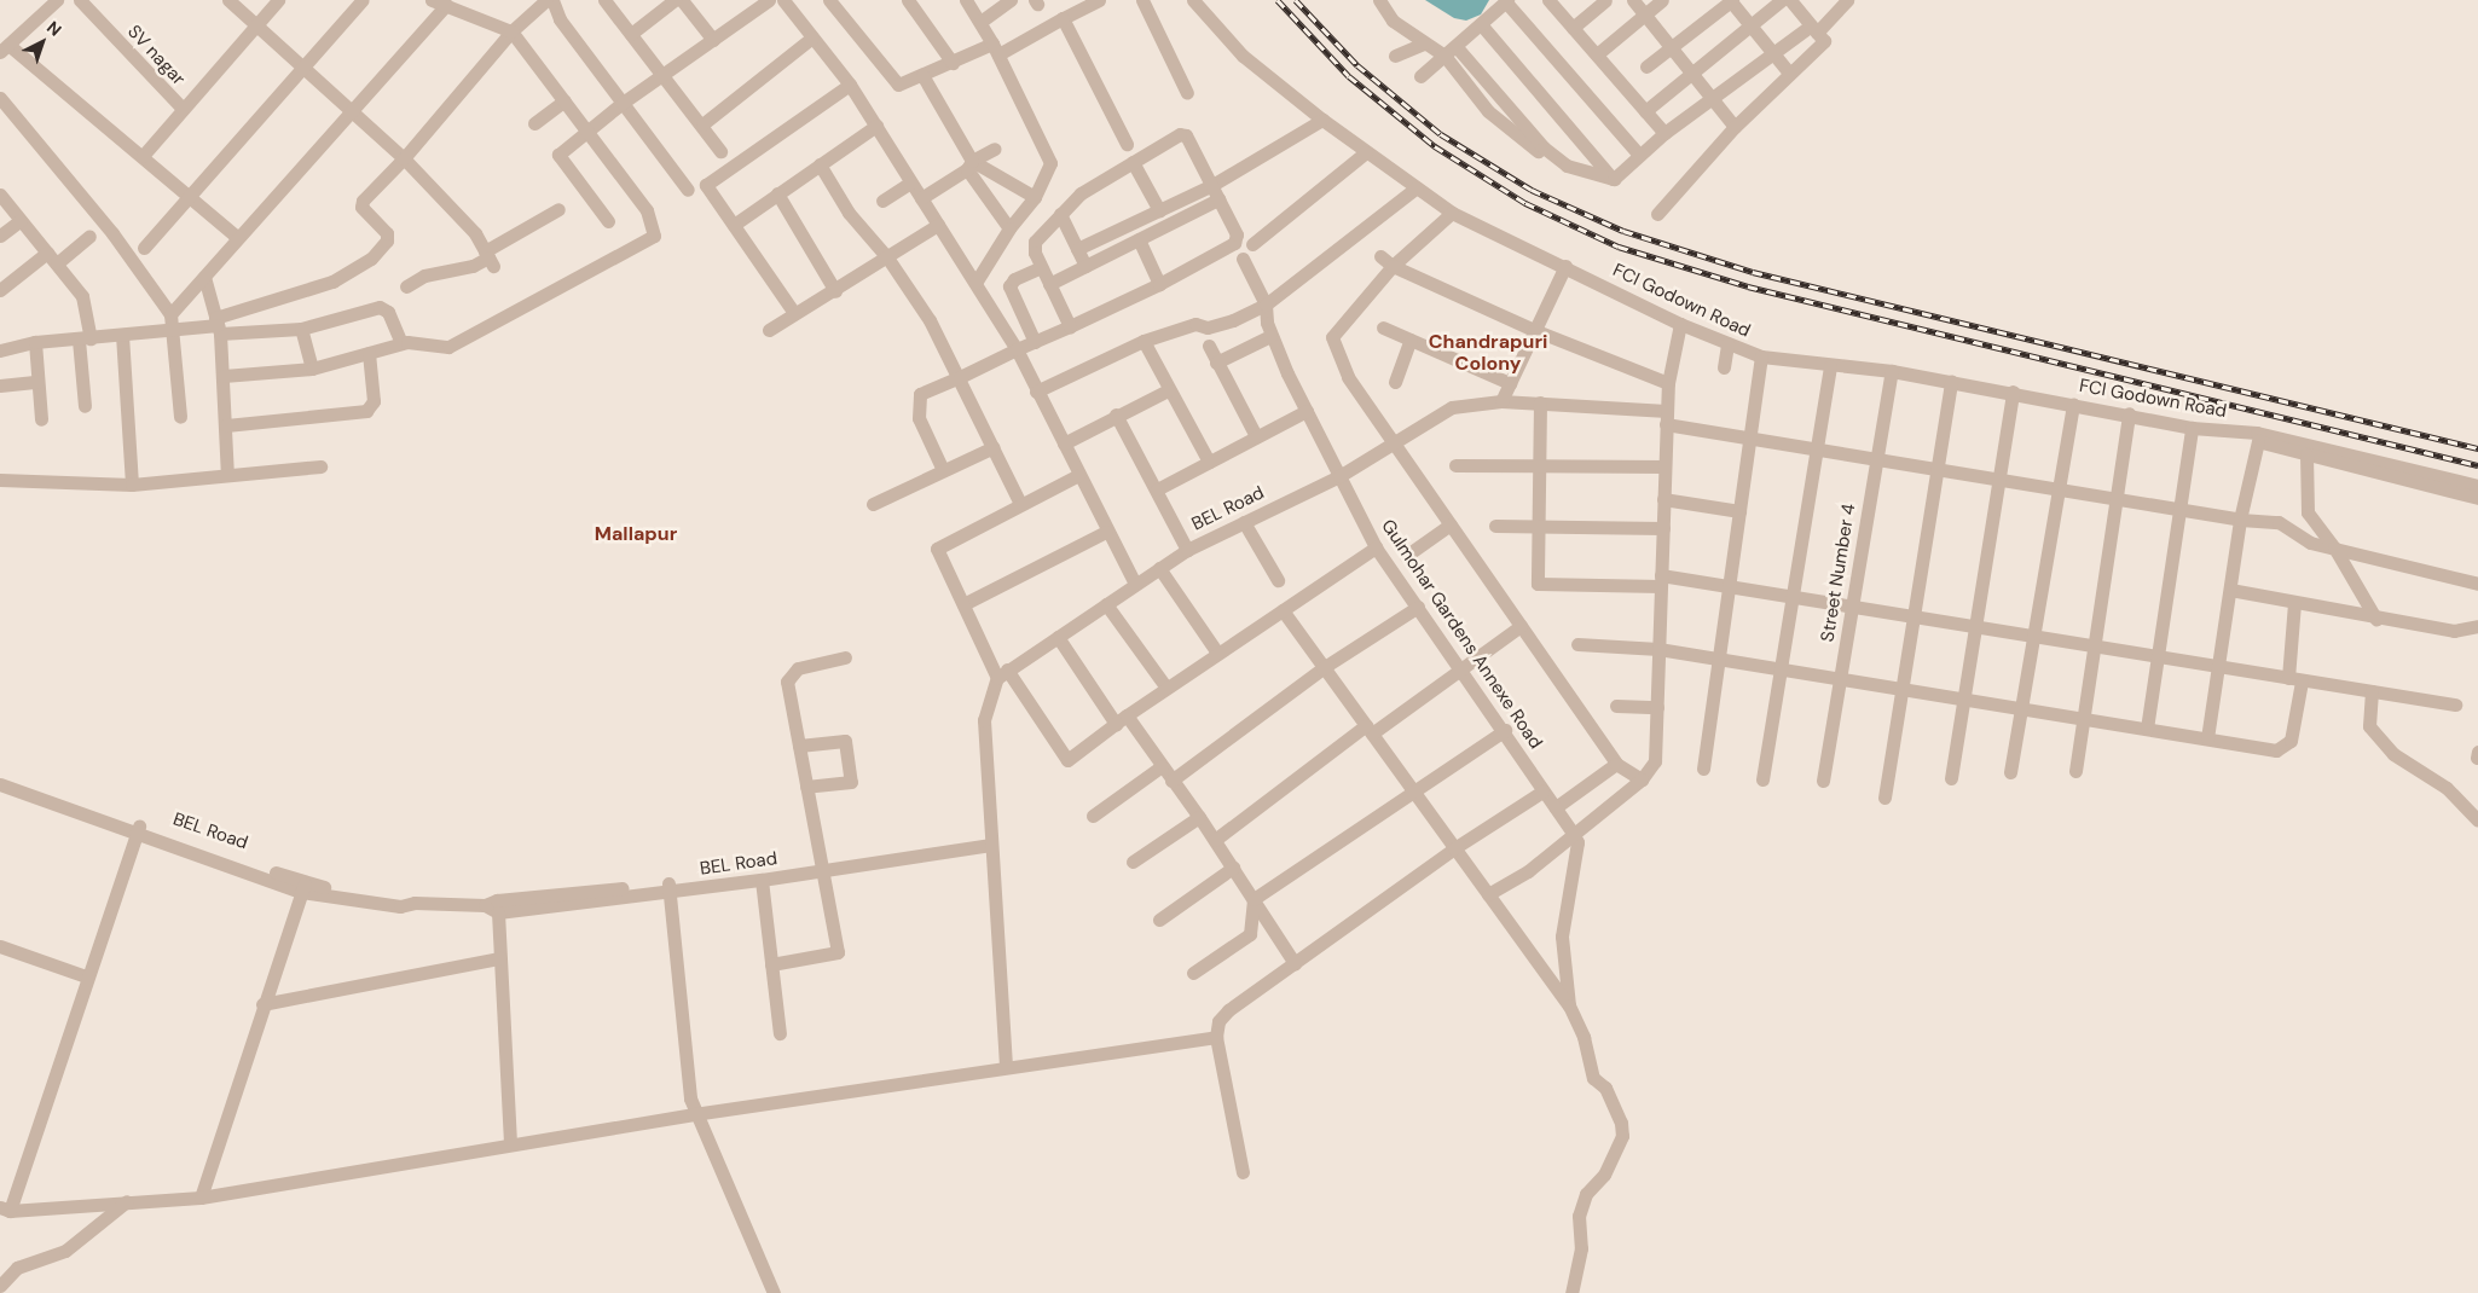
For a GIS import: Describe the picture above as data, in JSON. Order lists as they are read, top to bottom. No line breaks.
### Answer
{"streets":{"street":["SV nagar","FCI Godown Road","BEL Road","Street Number 4","Gulmohar Gardens Annexe Road"]},"crossings":[["FCI Godown Road","Street Number 4"],["BEL Road","Street Number 4"],["BEL Road","Gulmohar Gardens Annexe Road"]],"districts":["Chandrapuri Colony","Mallapur"],"north":"top right"}
